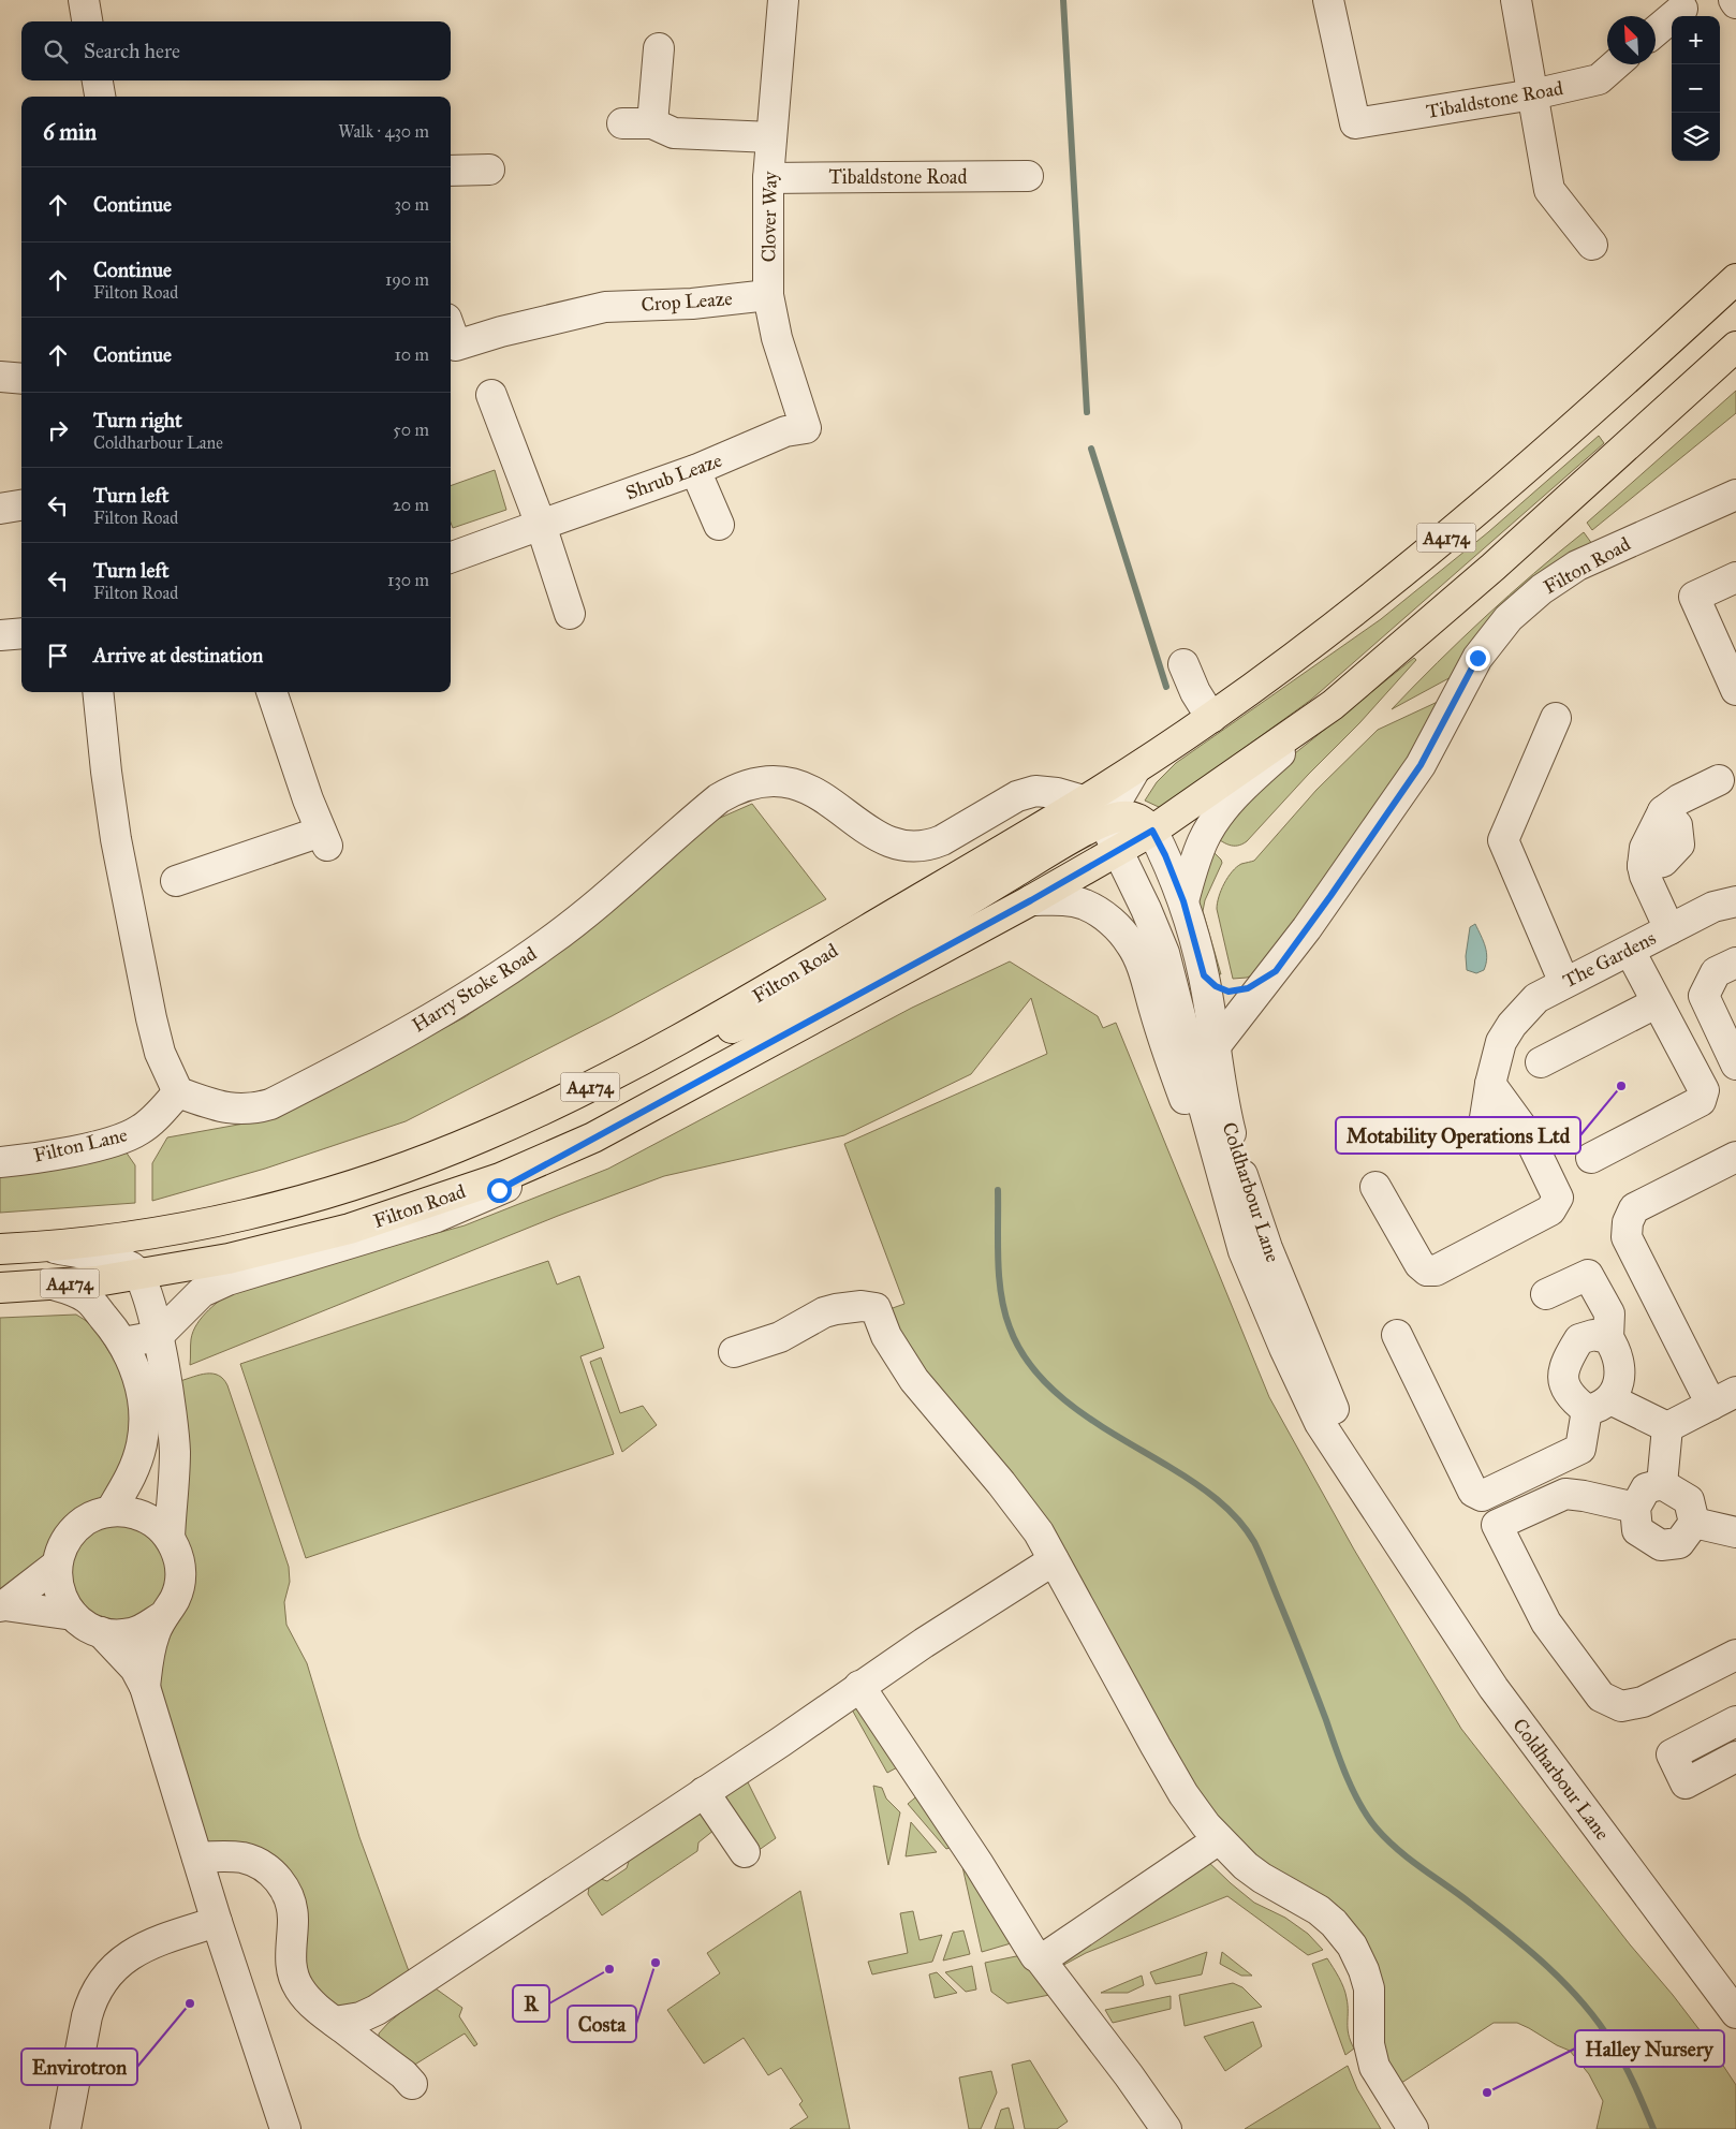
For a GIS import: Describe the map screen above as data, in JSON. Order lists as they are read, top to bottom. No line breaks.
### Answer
{"streets":{"main road":["A4174","Filton Road"],"street":["Tibaldstone Road","Clover Way","Crop Leaze","Shrub Leaze","The Gardens","Harry Stoke Road","Filton Lane","Coldharbour Lane"]},"crossings":[["Tibaldstone Road","Clover Way"],["Clover Way","Crop Leaze"],["Clover Way","Shrub Leaze"],["A4174","Filton Road"],["A4174","Harry Stoke Road"],["A4174","Coldharbour Lane"],["Filton Road","Harry Stoke Road"],["Filton Road","Coldharbour Lane"],["Harry Stoke Road","Filton Lane"],["Harry Stoke Road","Coldharbour Lane"]],"places":["Motability Operations Ltd","Costa","R","Envirotron","Halley Nursery"],"north":"top left","page":{"map_buttons":["+","−"],"search":"Search here","heading":["6 min","Walk · 430 m"],"list":[["Continue","30 m"],["Continue","Filton Road","190 m"],["Continue","10 m"],["Turn right","Coldharbour Lane","50 m"],["Turn left","Filton Road","20 m"],["Turn left","Filton Road","130 m"],"Arrive at destination"]}}
